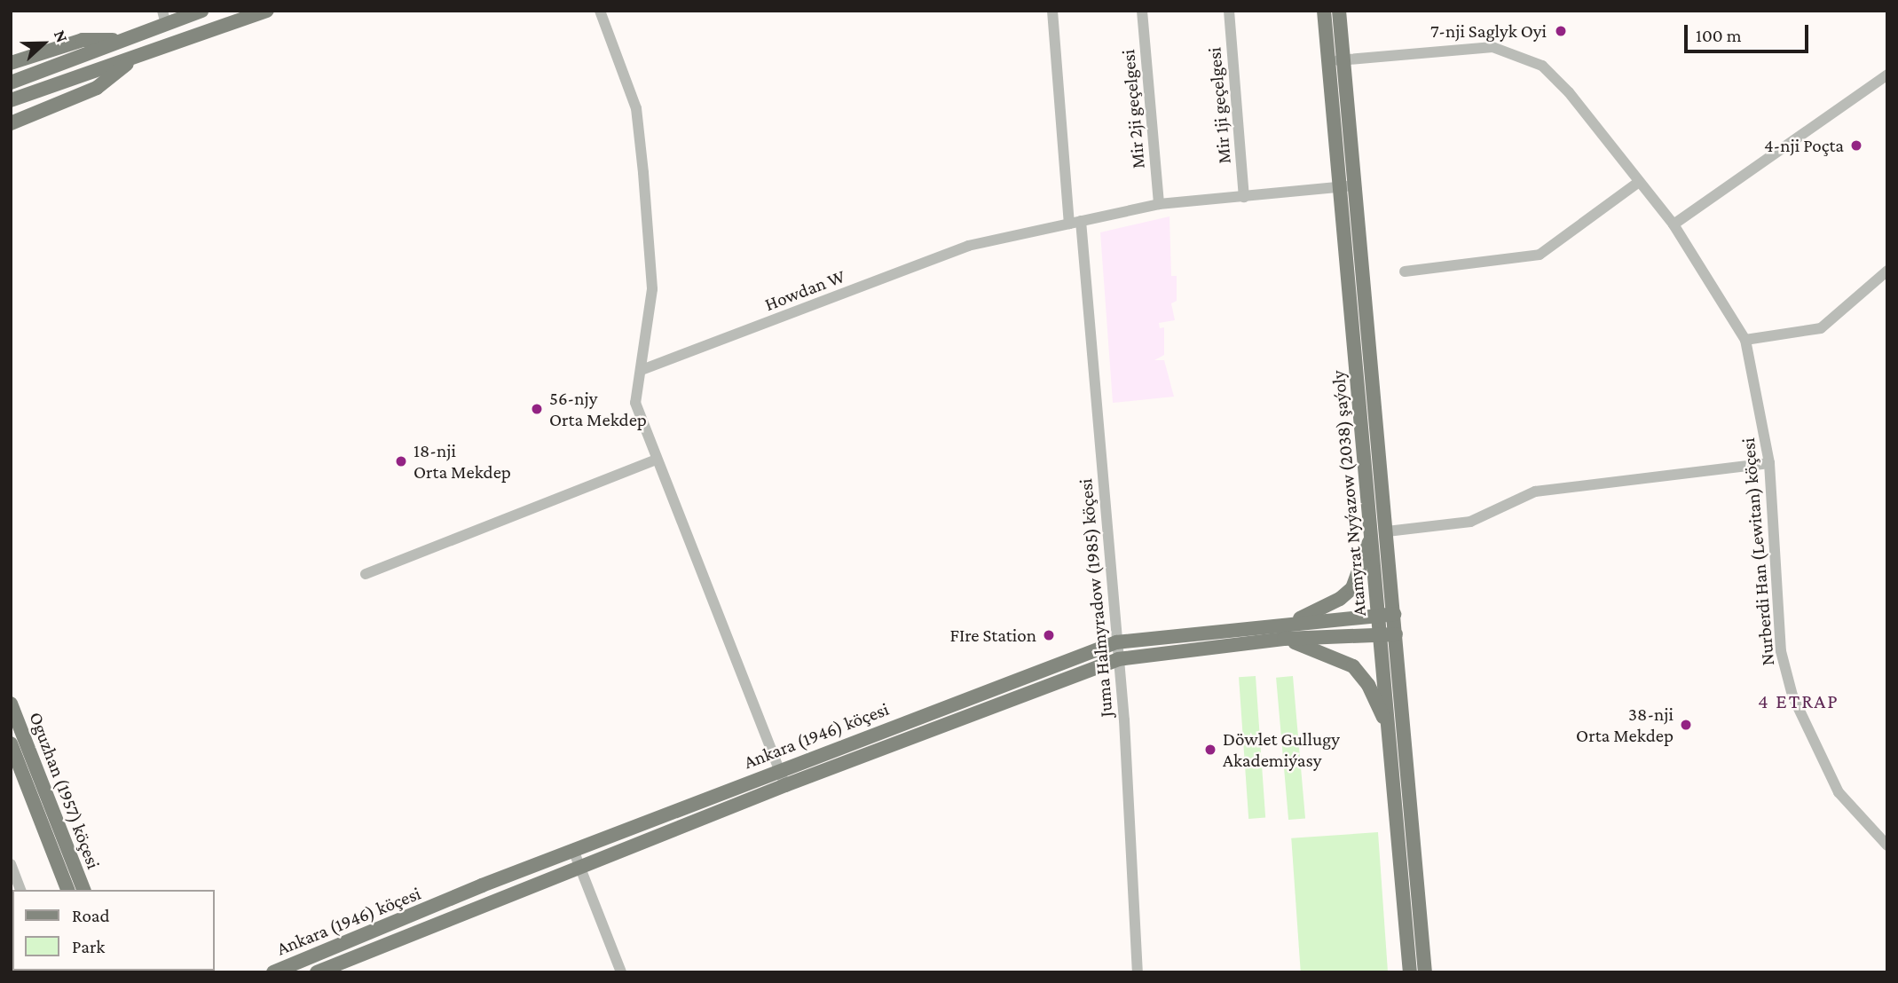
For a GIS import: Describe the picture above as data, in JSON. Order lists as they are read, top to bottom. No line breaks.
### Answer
{"streets":{"main road":["Atamyrat Nyýazow (2038) şaýoly","Ankara (1946) köçesi","Oguzhan (1957) köçesi"],"street":["Mir 1ji geçelgesi","Mir 2ji geçelgesi","Howdan W","Nurberdi Han (Lewitan) köçesi","Juma Halmyradow (1985) köçesi"]},"crossings":[["Mir 1ji geçelgesi","Howdan W"],["Mir 2ji geçelgesi","Howdan W"],["Howdan W","Atamyrat Nyýazow (2038) şaýoly"],["Howdan W","Juma Halmyradow (1985) köçesi"],["Atamyrat Nyýazow (2038) şaýoly","Nurberdi Han (Lewitan) köçesi"],["Atamyrat Nyýazow (2038) şaýoly","Ankara (1946) köçesi"],["Juma Halmyradow (1985) köçesi","Ankara (1946) köçesi"]],"districts":["4 ETRAP"],"places":["7-nji Saglyk Oyi","4-nji Poçta","56-njy Orta Mekdep","18-nji Orta Mekdep","FIre Station","38-nji Orta Mekdep","Döwlet Gullugy Akademiýasy"],"legend":["Road","Park"],"scale_bar":"100 m","north":"right"}
